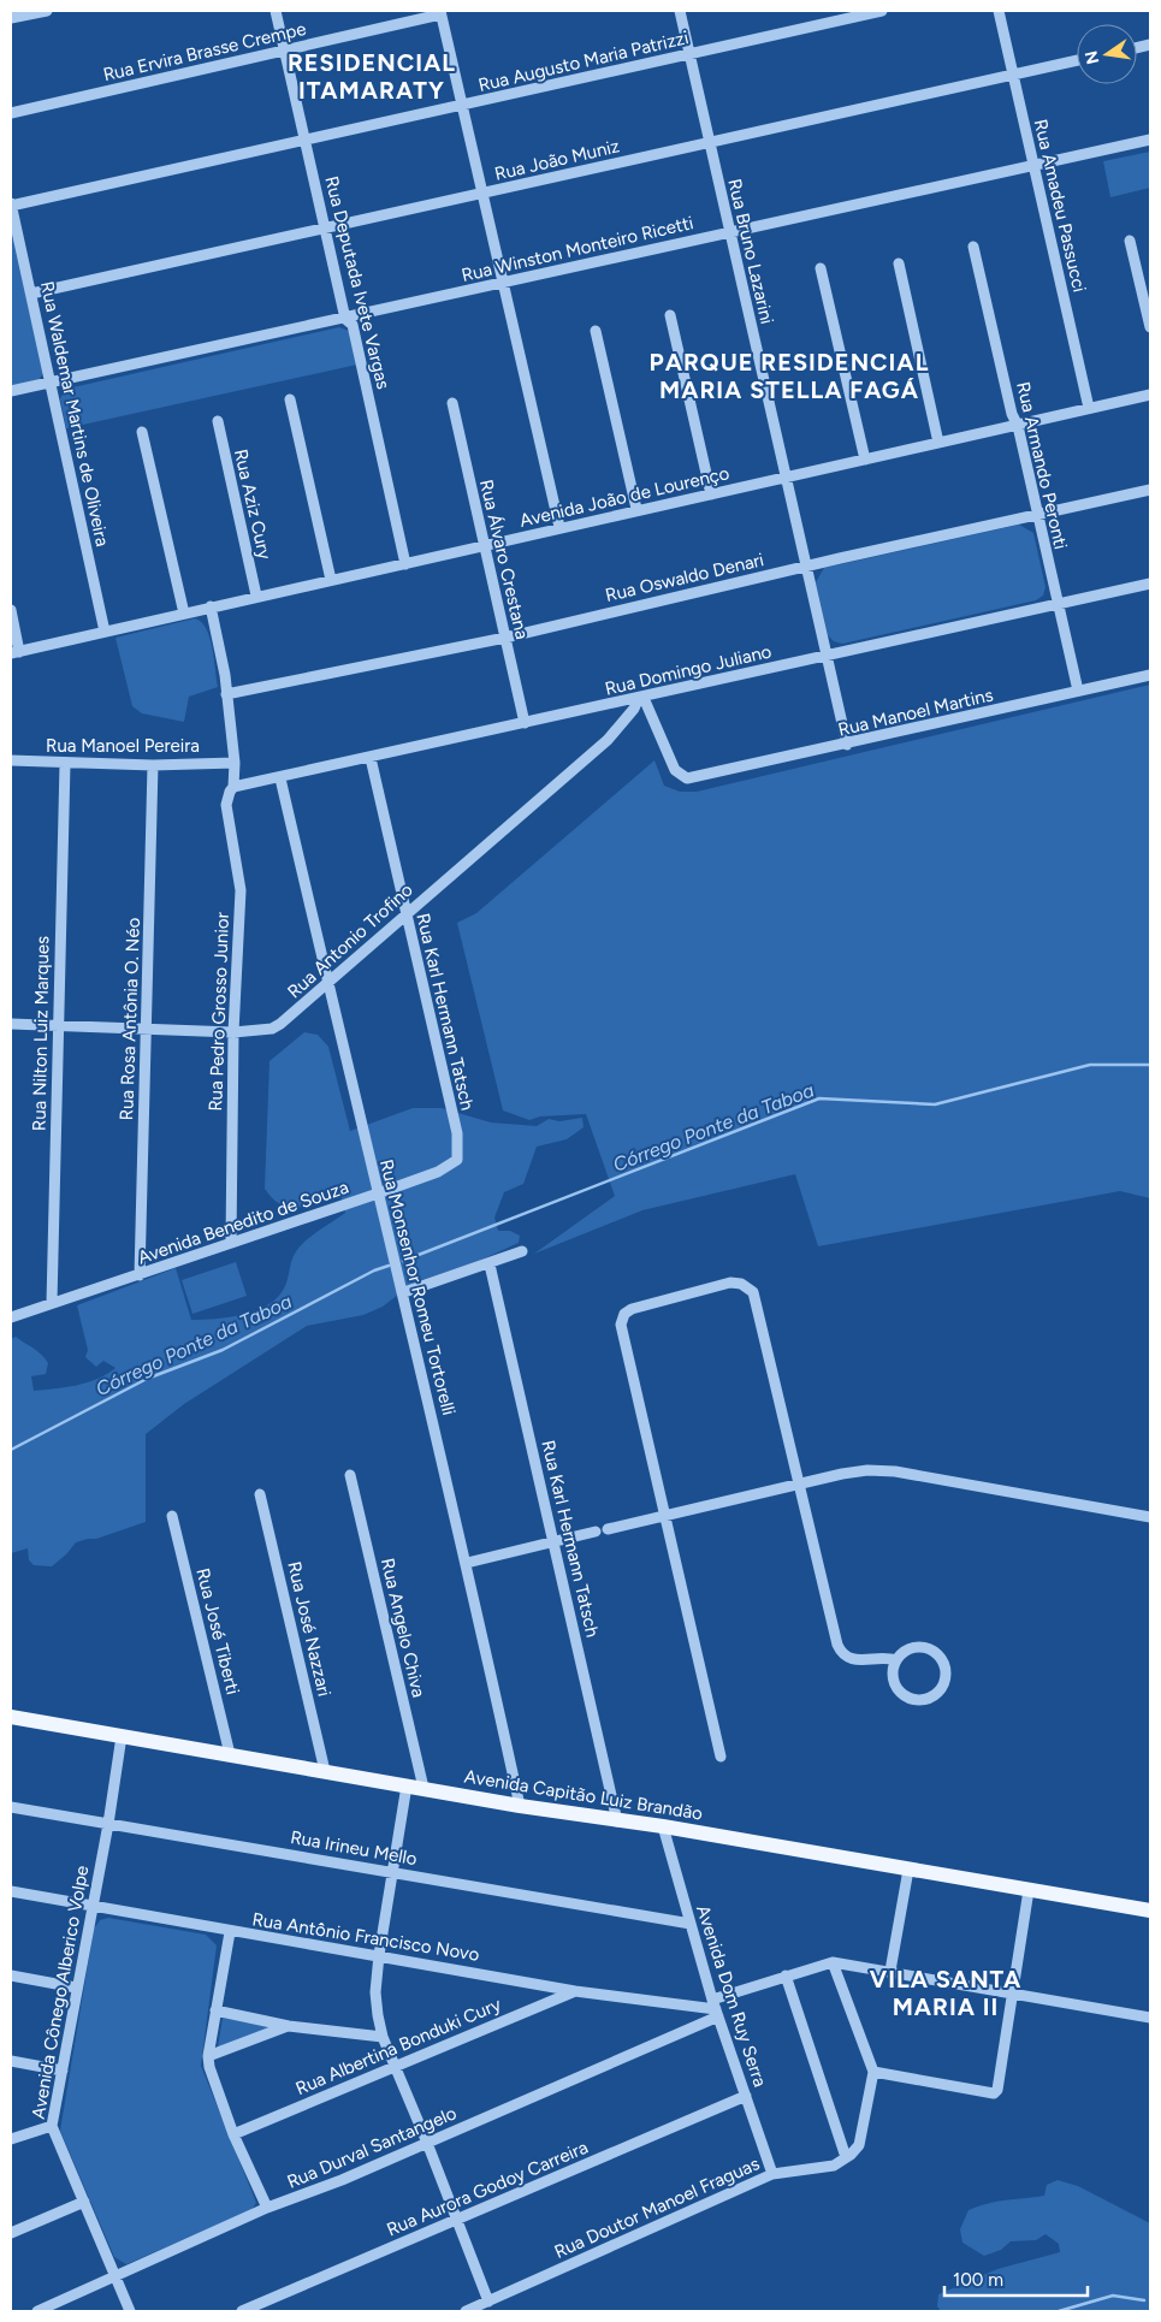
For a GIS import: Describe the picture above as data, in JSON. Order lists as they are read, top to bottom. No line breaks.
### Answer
{"streets":{"main road":["Avenida Capitão Luiz Brandão"],"street":["Rua Ervira Brasse Crempe","Rua Augusto Maria Patrizzi","Rua João Muniz","Rua Amadeu Passucci","Rua Winston Monteiro Ricetti","Rua Bruno Lazarini","Rua Deputada Ivete Vargas","Rua Waldemar Martins de Oliveira","Rua Armando Peronti","Avenida João de Lourenço","Rua Aziz Cury","Rua Álvaro Crestana","Rua Oswaldo Denari","Rua Domingo Juliano","Rua Manoel Martins","Rua Manoel Pereira","Rua Antonio Trofino","Rua Pedro Grosso Junior","Rua Karl Hermann Tatsch","Rua Rosa Antônia O. Néo","Rua Nilton Luiz Marques","Avenida Benedito de Souza","Rua Monsenhor Romeu Tortorelli","Rua Angelo Chiva","Rua José Nazzari","Rua José Tiberti","Rua Irineu Mello","Rua Antônio Francisco Novo","Avenida Cônego Alberico Volpe","Avenida Dom Ruy Serra","Rua Albertina Bonduki Cury","Rua Durval Santangelo","Rua Aurora Godoy Carreira","Rua Doutor Manoel Fraguas"]},"crossings":[["Rua Ervira Brasse Crempe","Rua Deputada Ivete Vargas"],["Rua Augusto Maria Patrizzi","Rua Bruno Lazarini"],["Rua Augusto Maria Patrizzi","Rua Deputada Ivete Vargas"],["Rua Augusto Maria Patrizzi","Rua Waldemar Martins de Oliveira"],["Rua João Muniz","Rua Amadeu Passucci"],["Rua João Muniz","Rua Bruno Lazarini"],["Rua João Muniz","Rua Deputada Ivete Vargas"],["Rua João Muniz","Rua Waldemar Martins de Oliveira"],["Rua Amadeu Passucci","Rua Winston Monteiro Ricetti"],["Rua Amadeu Passucci","Avenida João de Lourenço"],["Rua Winston Monteiro Ricetti","Rua Bruno Lazarini"],["Rua Winston Monteiro Ricetti","Rua Deputada Ivete Vargas"],["Rua Winston Monteiro Ricetti","Rua Waldemar Martins de Oliveira"],["Rua Bruno Lazarini","Avenida João de Lourenço"],["Rua Bruno Lazarini","Rua Oswaldo Denari"],["Rua Bruno Lazarini","Rua Domingo Juliano"],["Rua Bruno Lazarini","Rua Manoel Martins"],["Rua Deputada Ivete Vargas","Avenida João de Lourenço"],["Rua Waldemar Martins de Oliveira","Avenida João de Lourenço"],["Rua Armando Peronti","Avenida João de Lourenço"],["Rua Armando Peronti","Rua Oswaldo Denari"],["Rua Armando Peronti","Rua Domingo Juliano"],["Rua Armando Peronti","Rua Manoel Martins"],["Avenida João de Lourenço","Rua Aziz Cury"],["Avenida João de Lourenço","Rua Álvaro Crestana"],["Avenida João de Lourenço","Rua Pedro Grosso Junior"],["Rua Álvaro Crestana","Rua Oswaldo Denari"],["Rua Álvaro Crestana","Rua Domingo Juliano"],["Rua Oswaldo Denari","Rua Pedro Grosso Junior"],["Rua Domingo Juliano","Rua Manoel Martins"],["Rua Domingo Juliano","Rua Antonio Trofino"],["Rua Domingo Juliano","Rua Pedro Grosso Junior"],["Rua Domingo Juliano","Rua Karl Hermann Tatsch"],["Rua Domingo Juliano","Rua Monsenhor Romeu Tortorelli"],["Rua Manoel Martins","Rua Antonio Trofino"],["Rua Manoel Pereira","Rua Pedro Grosso Junior"],["Rua Manoel Pereira","Rua Rosa Antônia O. Néo"],["Rua Manoel Pereira","Rua Nilton Luiz Marques"],["Rua Antonio Trofino","Rua Pedro Grosso Junior"],["Rua Antonio Trofino","Rua Karl Hermann Tatsch"],["Rua Antonio Trofino","Rua Rosa Antônia O. Néo"],["Rua Antonio Trofino","Rua Nilton Luiz Marques"],["Rua Antonio Trofino","Rua Monsenhor Romeu Tortorelli"],["Rua Pedro Grosso Junior","Avenida Benedito de Souza"],["Rua Karl Hermann Tatsch","Avenida Benedito de Souza"],["Rua Karl Hermann Tatsch","Avenida Capitão Luiz Brandão"],["Rua Rosa Antônia O. Néo","Avenida Benedito de Souza"],["Rua Nilton Luiz Marques","Avenida Benedito de Souza"],["Avenida Benedito de Souza","Rua Monsenhor Romeu Tortorelli"],["Rua Monsenhor Romeu Tortorelli","Avenida Capitão Luiz Brandão"],["Rua Angelo Chiva","Avenida Capitão Luiz Brandão"],["Rua José Nazzari","Avenida Capitão Luiz Brandão"],["Rua José Tiberti","Avenida Capitão Luiz Brandão"],["Avenida Capitão Luiz Brandão","Avenida Cônego Alberico Volpe"],["Avenida Capitão Luiz Brandão","Avenida Dom Ruy Serra"],["Rua Irineu Mello","Avenida Cônego Alberico Volpe"],["Rua Irineu Mello","Avenida Dom Ruy Serra"],["Rua Antônio Francisco Novo","Avenida Cônego Alberico Volpe"],["Rua Antônio Francisco Novo","Avenida Dom Ruy Serra"],["Rua Antônio Francisco Novo","Rua Albertina Bonduki Cury"],["Rua Antônio Francisco Novo","Rua Durval Santangelo"],["Avenida Cônego Alberico Volpe","Rua Durval Santangelo"],["Avenida Dom Ruy Serra","Rua Durval Santangelo"],["Avenida Dom Ruy Serra","Rua Aurora Godoy Carreira"],["Avenida Dom Ruy Serra","Rua Doutor Manoel Fraguas"]],"districts":["RESIDENCIAL ITAMARATY","PARQUE RESIDENCIAL MARIA STELLA FAGÁ","VILA SANTA MARIA II"],"water":["Córrego Ponte da Taboa"],"scale_bar":"100 m","north":"left"}
